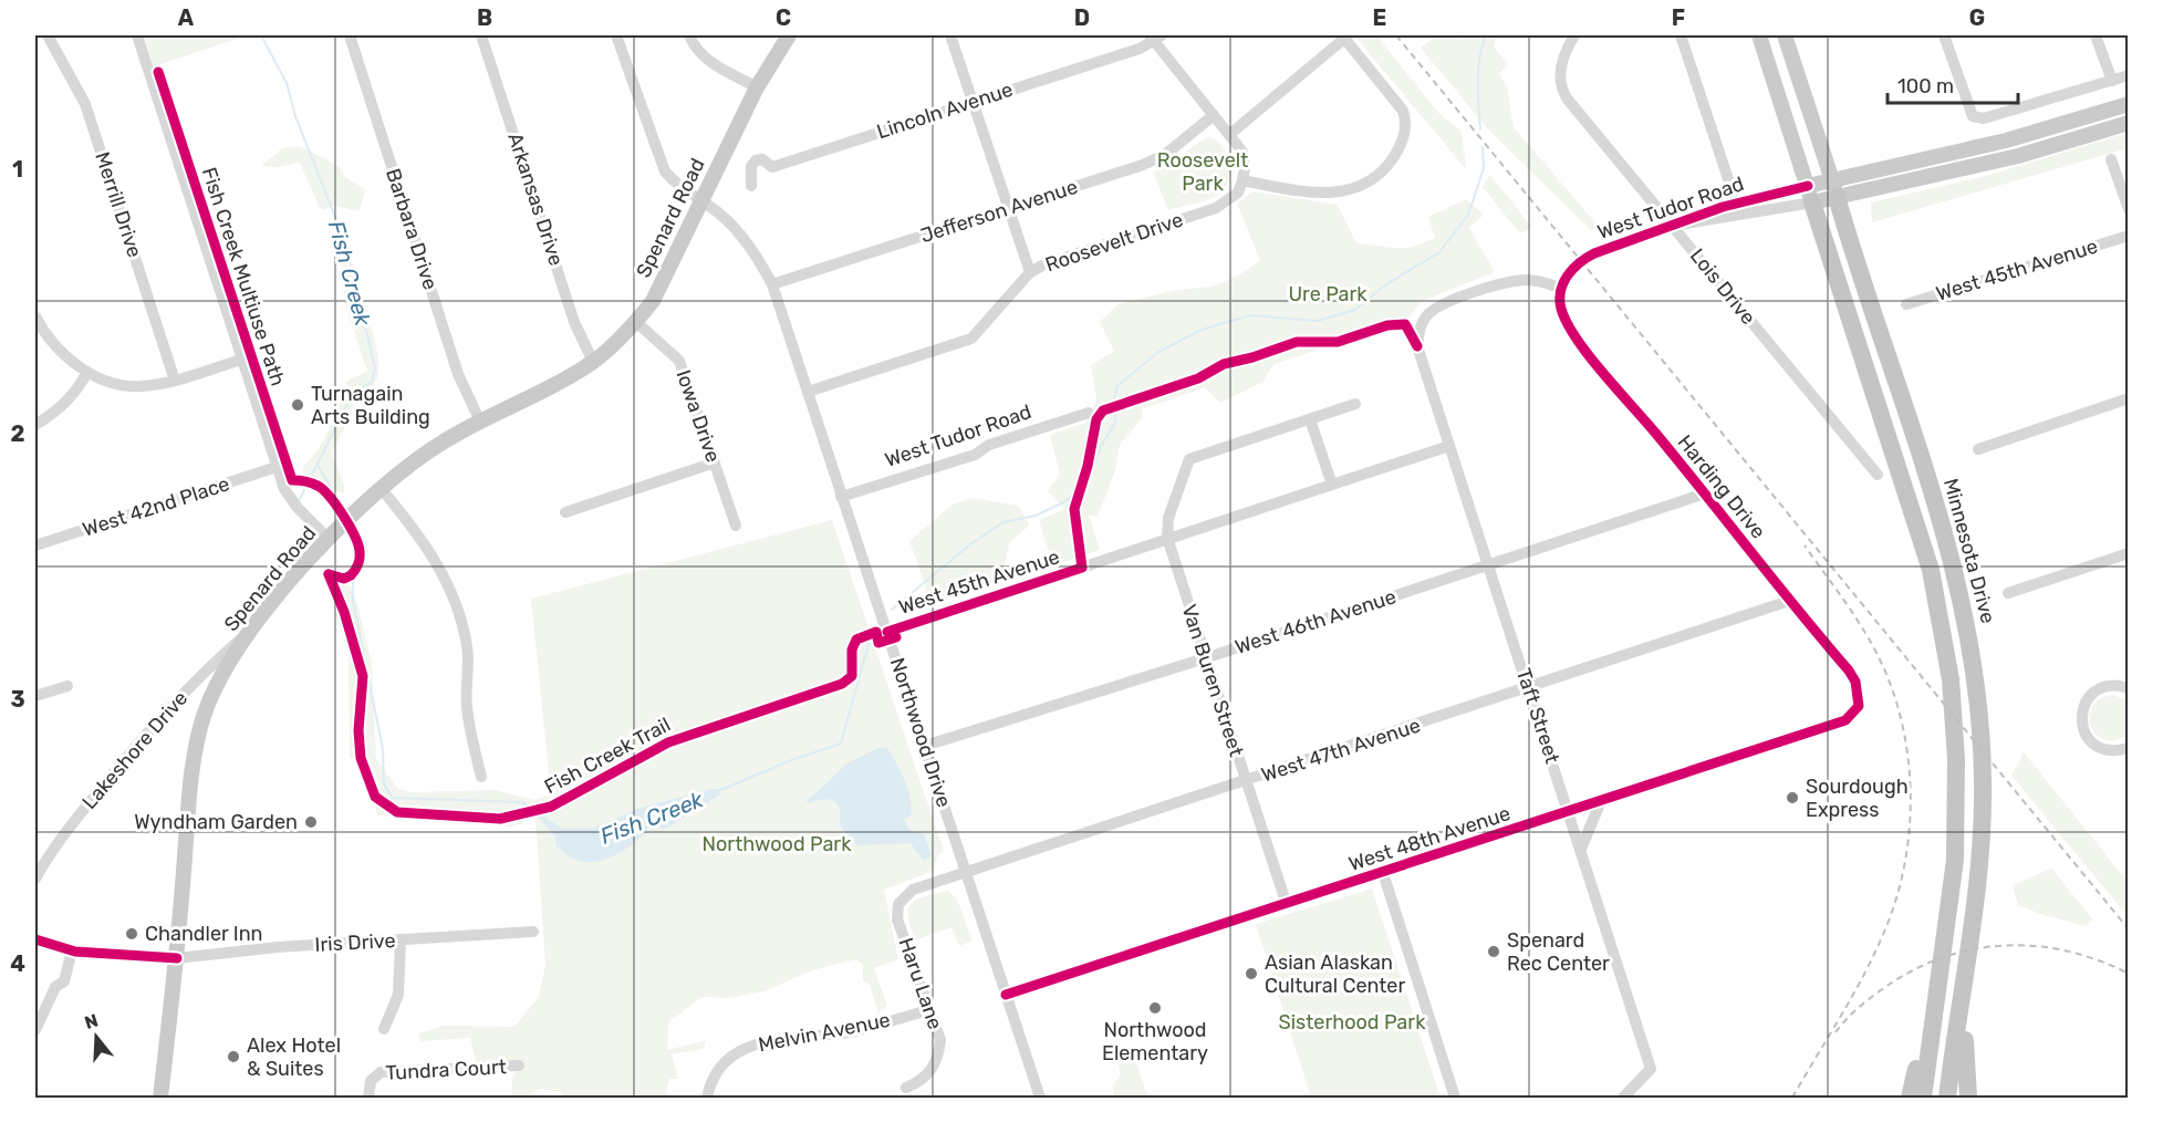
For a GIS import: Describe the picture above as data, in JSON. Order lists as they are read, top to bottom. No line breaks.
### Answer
{"streets":{"highway":["Minnesota Drive"],"main road":["West Tudor Road","Spenard Road"],"street":["Lincoln Avenue","Arkansas Drive","Merrill Drive","Jefferson Avenue","Barbara Drive","Roosevelt Drive","West 45th Avenue","Lois Drive","Iowa Drive","Harding Drive","West 42nd Place","West 46th Avenue","Van Buren Street","Taft Street","Northwood Drive","Lakeshore Drive","West 47th Avenue","West 48th Avenue","Iris Drive","Haru Lane","Melvin Avenue","Tundra Court"],"cycle path":["Fish Creek Multiuse Path","Fish Creek Trail"]},"crossings":[["Arkansas Drive","Spenard Road"],["West Tudor Road","Lois Drive"],["West Tudor Road","Harding Drive"],["West Tudor Road","Minnesota Drive"],["West Tudor Road","Taft Street"],["West Tudor Road","Northwood Drive"],["Jefferson Avenue","Northwood Drive"],["Spenard Road","Barbara Drive"],["Spenard Road","Iowa Drive"],["Spenard Road","Northwood Drive"],["Spenard Road","Lakeshore Drive"],["Spenard Road","Iris Drive"],["Roosevelt Drive","Northwood Drive"],["West 45th Avenue","Van Buren Street"],["West 45th Avenue","Taft Street"],["West 45th Avenue","Northwood Drive"],["Harding Drive","West 46th Avenue"],["Harding Drive","Taft Street"],["Harding Drive","West 47th Avenue"],["Harding Drive","West 48th Avenue"],["West 46th Avenue","Van Buren Street"],["West 46th Avenue","Taft Street"],["West 46th Avenue","Northwood Drive"],["Van Buren Street","West 47th Avenue"],["Van Buren Street","West 48th Avenue"],["Taft Street","West 47th Avenue"],["Taft Street","West 48th Avenue"],["Northwood Drive","West 47th Avenue"],["Northwood Drive","West 48th Avenue"],["West 47th Avenue","Haru Lane"],["Haru Lane","Melvin Avenue"]],"water":["Fish Creek"],"parks":["Roosevelt Park","Ure Park","Northwood Park","Sisterhood Park"],"places":["Turnagain Arts Building","Sourdough Express","Wyndham Garden","Chandler Inn","Spenard Rec Center","Asian Alaskan Cultural Center","Northwood Elementary","Alex Hotel & Suites"],"scale_bar":"100 m","north":"top","grid":{"columns":["A","B","C","D","E","F","G"],"rows":["1","2","3","4"]}}
